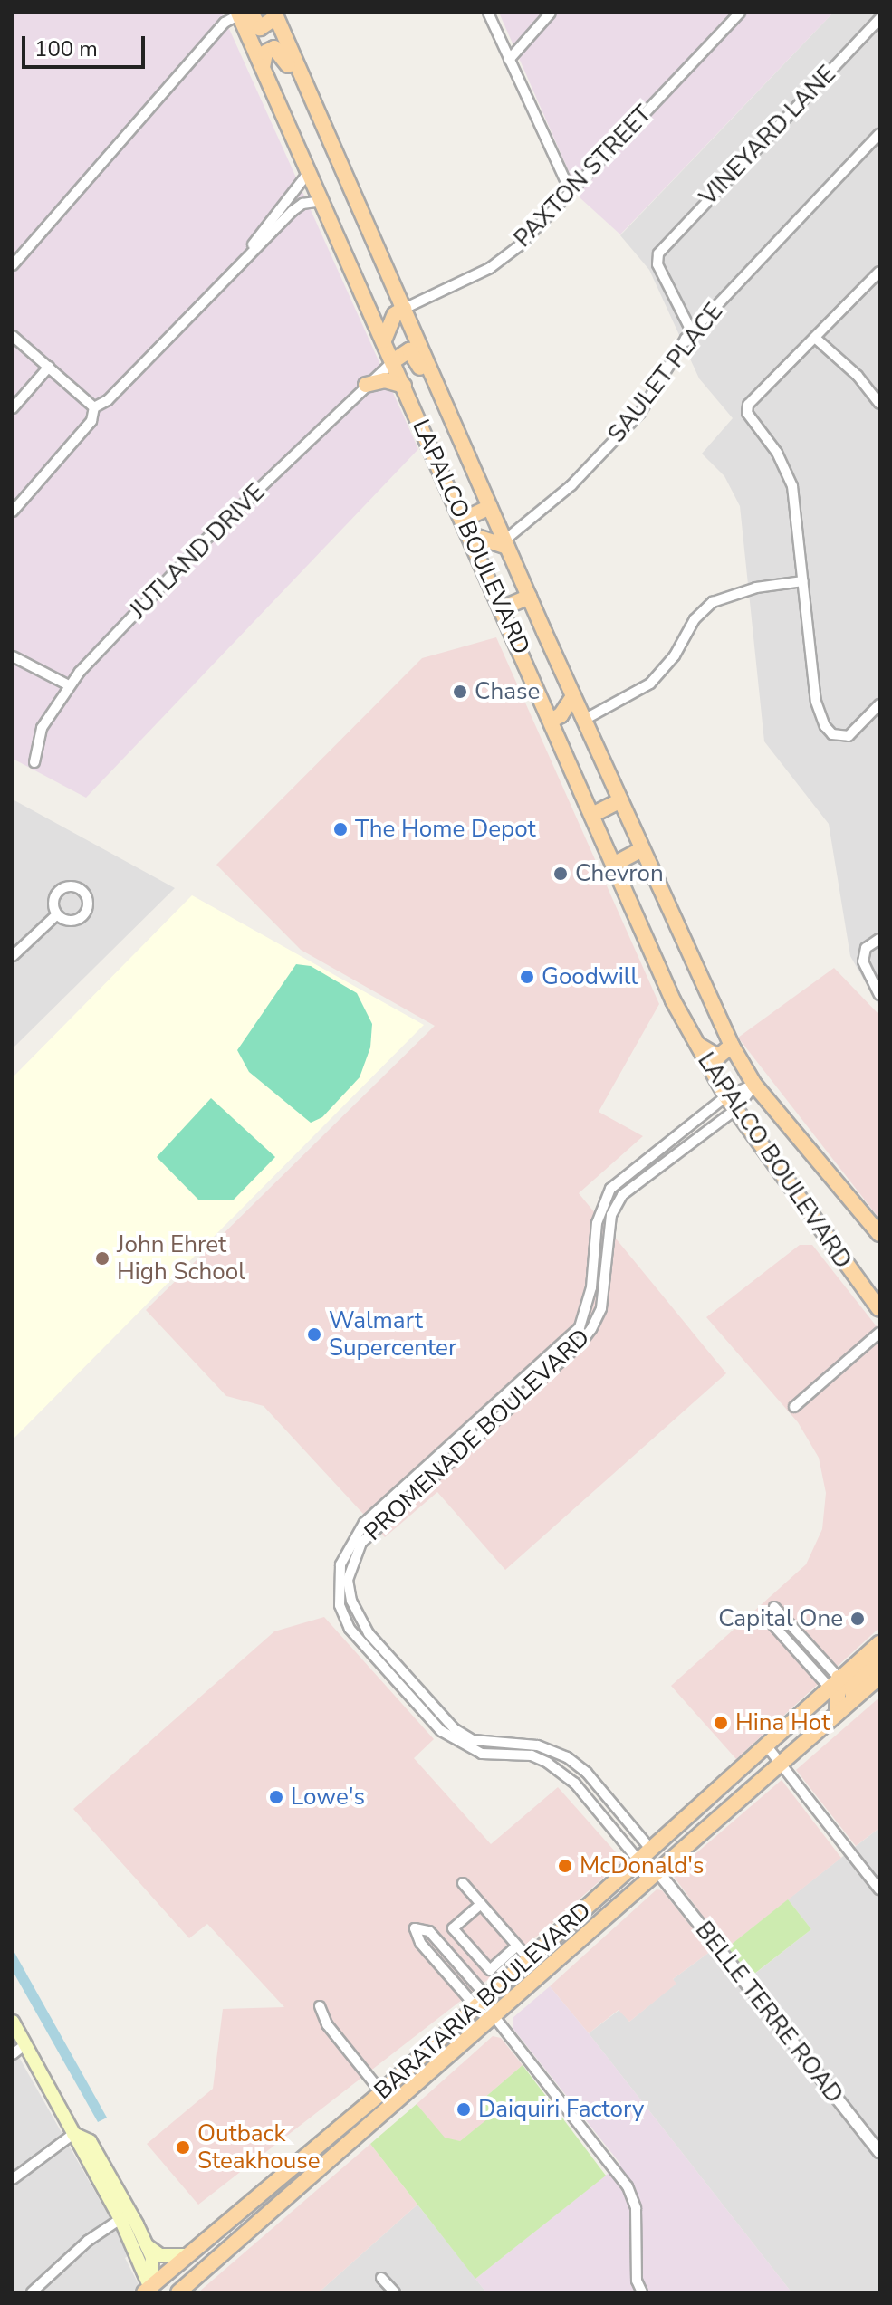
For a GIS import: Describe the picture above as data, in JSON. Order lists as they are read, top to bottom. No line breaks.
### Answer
{"streets":{"main road":["LAPALCO BOULEVARD","BARATARIA BOULEVARD"],"street":["VINEYARD LANE","PAXTON STREET","SAULET PLACE","JUTLAND DRIVE","PROMENADE BOULEVARD","BELLE TERRE ROAD"]},"crossings":[["VINEYARD LANE","SAULET PLACE"],["PAXTON STREET","LAPALCO BOULEVARD"],["SAULET PLACE","LAPALCO BOULEVARD"],["LAPALCO BOULEVARD","JUTLAND DRIVE"],["LAPALCO BOULEVARD","PROMENADE BOULEVARD"],["PROMENADE BOULEVARD","BARATARIA BOULEVARD"],["BARATARIA BOULEVARD","BELLE TERRE ROAD"]],"places":["Chase","The Home Depot","Chevron","Goodwill","John Ehret High School","Walmart Supercenter","Capital One","Hina Hot","Lowe's","McDonald's","Daiquiri Factory","Outback Steakhouse"],"scale_bar":"100 m"}
